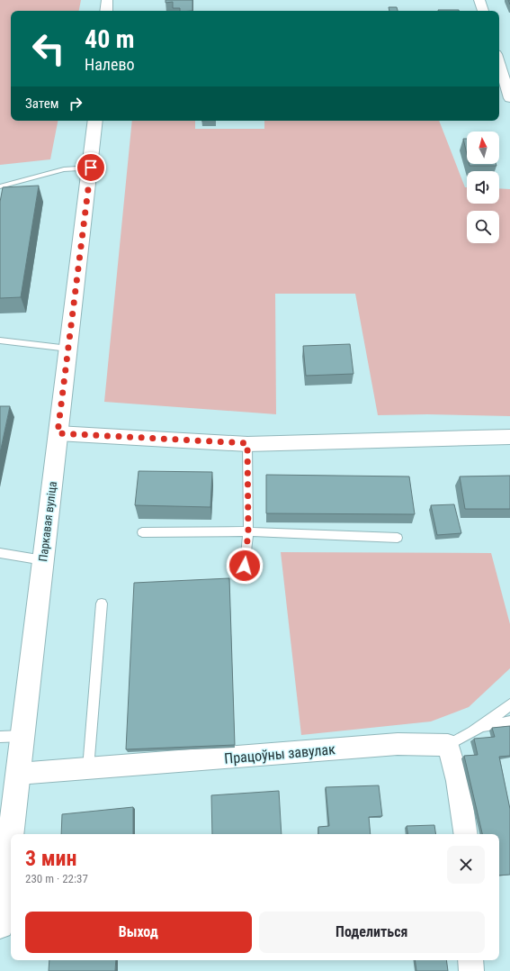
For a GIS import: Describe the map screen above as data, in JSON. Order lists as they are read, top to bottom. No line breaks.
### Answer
{"streets":{"street":["Паркавая вуліца","Працоўны завулак"]},"crossings":[["Паркавая вуліца","Працоўны завулак"]],"north":"top","page":{"turn":["40 m","Налево"],"then":"Затем","heading":["3 мин","230 m · 22:37"],"buttons":["Выход","Поделиться"]}}
